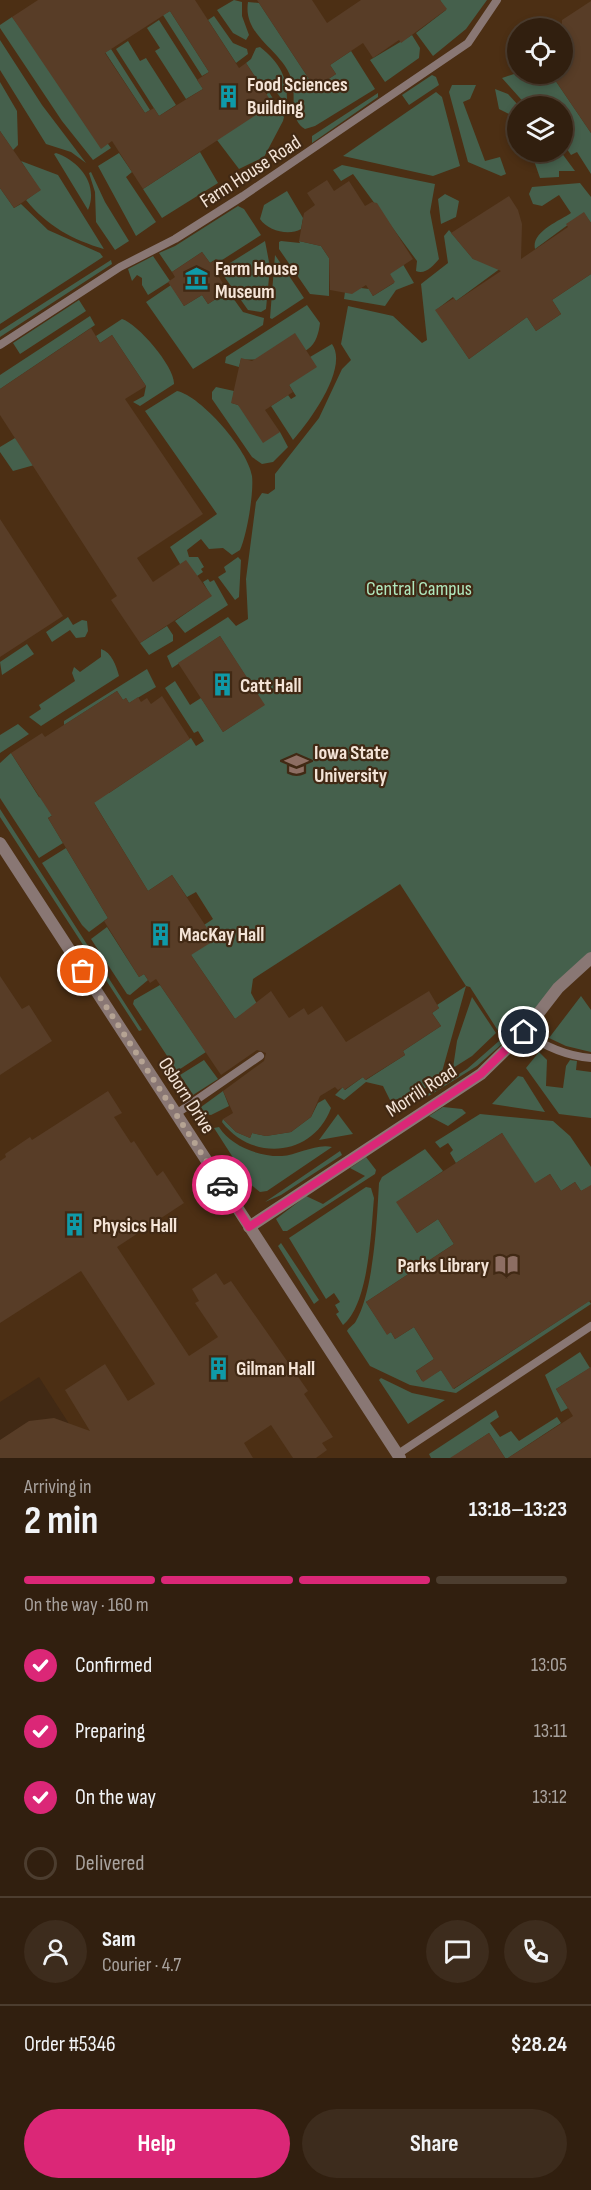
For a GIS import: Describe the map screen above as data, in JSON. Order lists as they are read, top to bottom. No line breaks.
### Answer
{"streets":{"street":["Morrill Road","Osborn Drive"],"lane":["Farm House Road"]},"crossings":[["Morrill Road","Osborn Drive"]],"parks":["Central Campus"],"places":{"building":["Food Sciences Building","Catt Hall","MacKay Hall","Physics Hall","Gilman Hall"],"museum":["Farm House Museum"],"school or university":["Iowa State University"],"library":["Parks Library"]},"page":{"heading":["2 min","Arriving in","13:18–13:23"],"panel":["Sam","Courier · 4.7","Order #5346","$28.24"],"bar":"On the way · 160 m","list":[["Confirmed","13:05"],["Preparing","13:11"],["On the way","13:12"],"Delivered"],"buttons":["Help","Share"]}}
